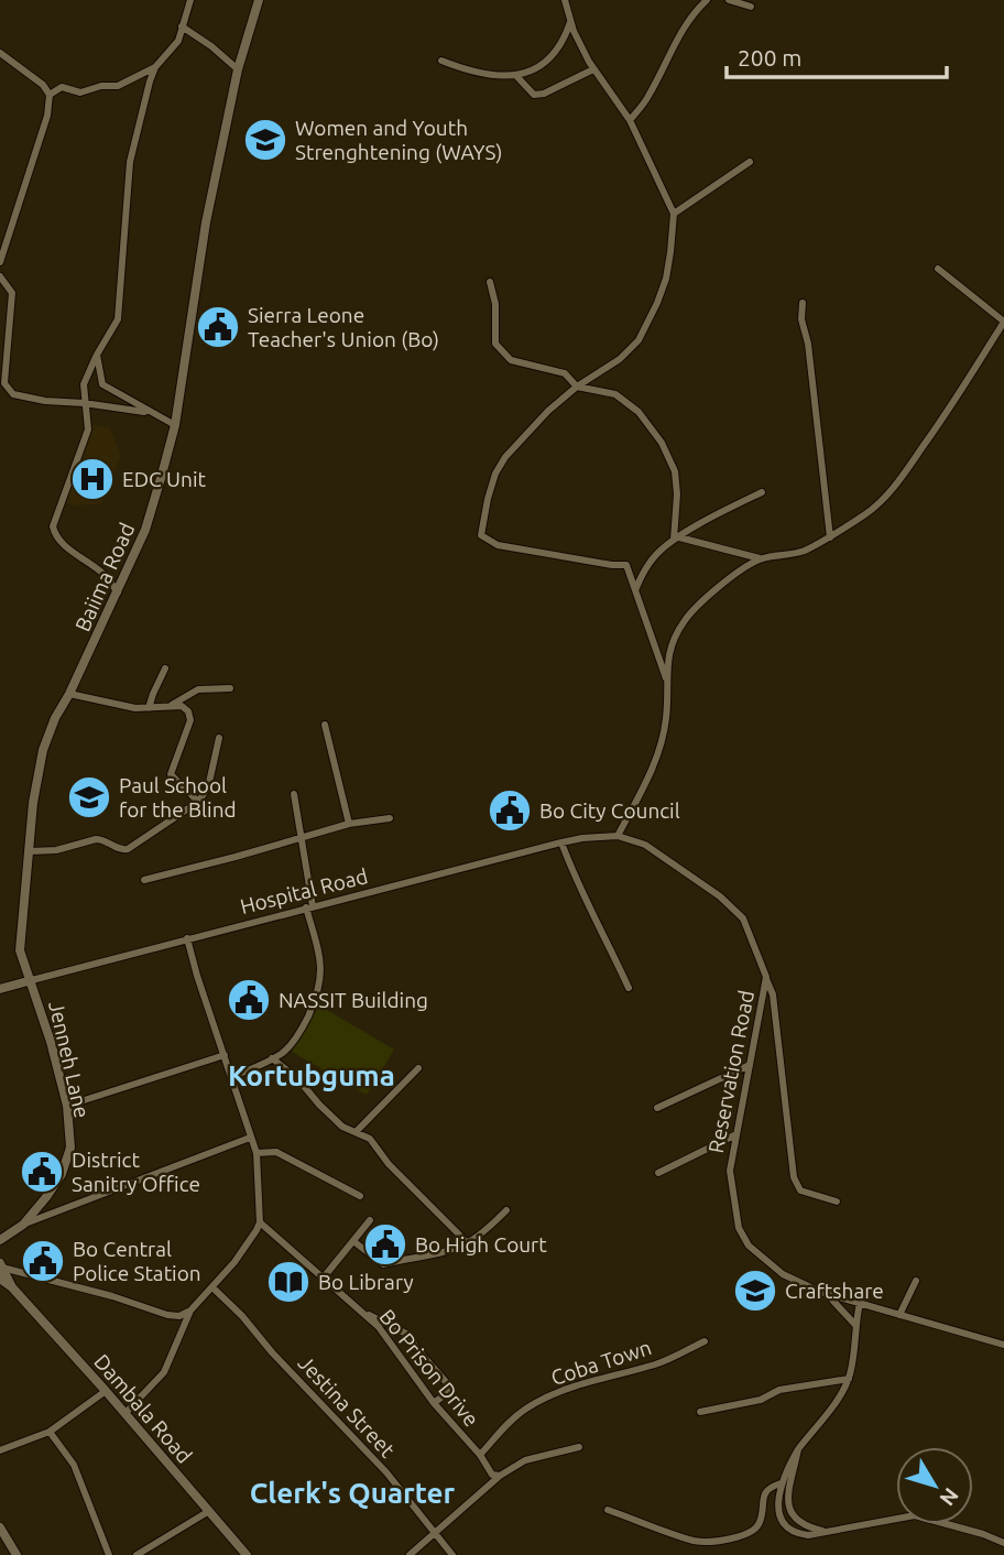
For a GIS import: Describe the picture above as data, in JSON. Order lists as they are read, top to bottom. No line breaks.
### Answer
{"streets":{"street":["Baiima Road","Hospital Road","Jenneh Lane","Reservation Road","Coba Town","Bo Prison Drive","Jestina Street","Dambala Road"]},"crossings":[["Baiima Road","Hospital Road"],["Baiima Road","Jenneh Lane"],["Hospital Road","Jenneh Lane"],["Hospital Road","Reservation Road"],["Coba Town","Bo Prison Drive"]],"districts":["Kortubguma","Clerk's Quarter"],"places":{"school or university":["Women and Youth Strenghtening (WAYS)","Paul School for the Blind","Craftshare"],"public building":["Sierra Leone Teacher's Union (Bo)","Bo City Council","NASSIT Building","District Sanitry Office","Bo High Court","Bo Central Police Station"],"hospital":["EDC Unit"],"library":["Bo Library"]},"scale_bar":"200 m","north":"bottom right"}
